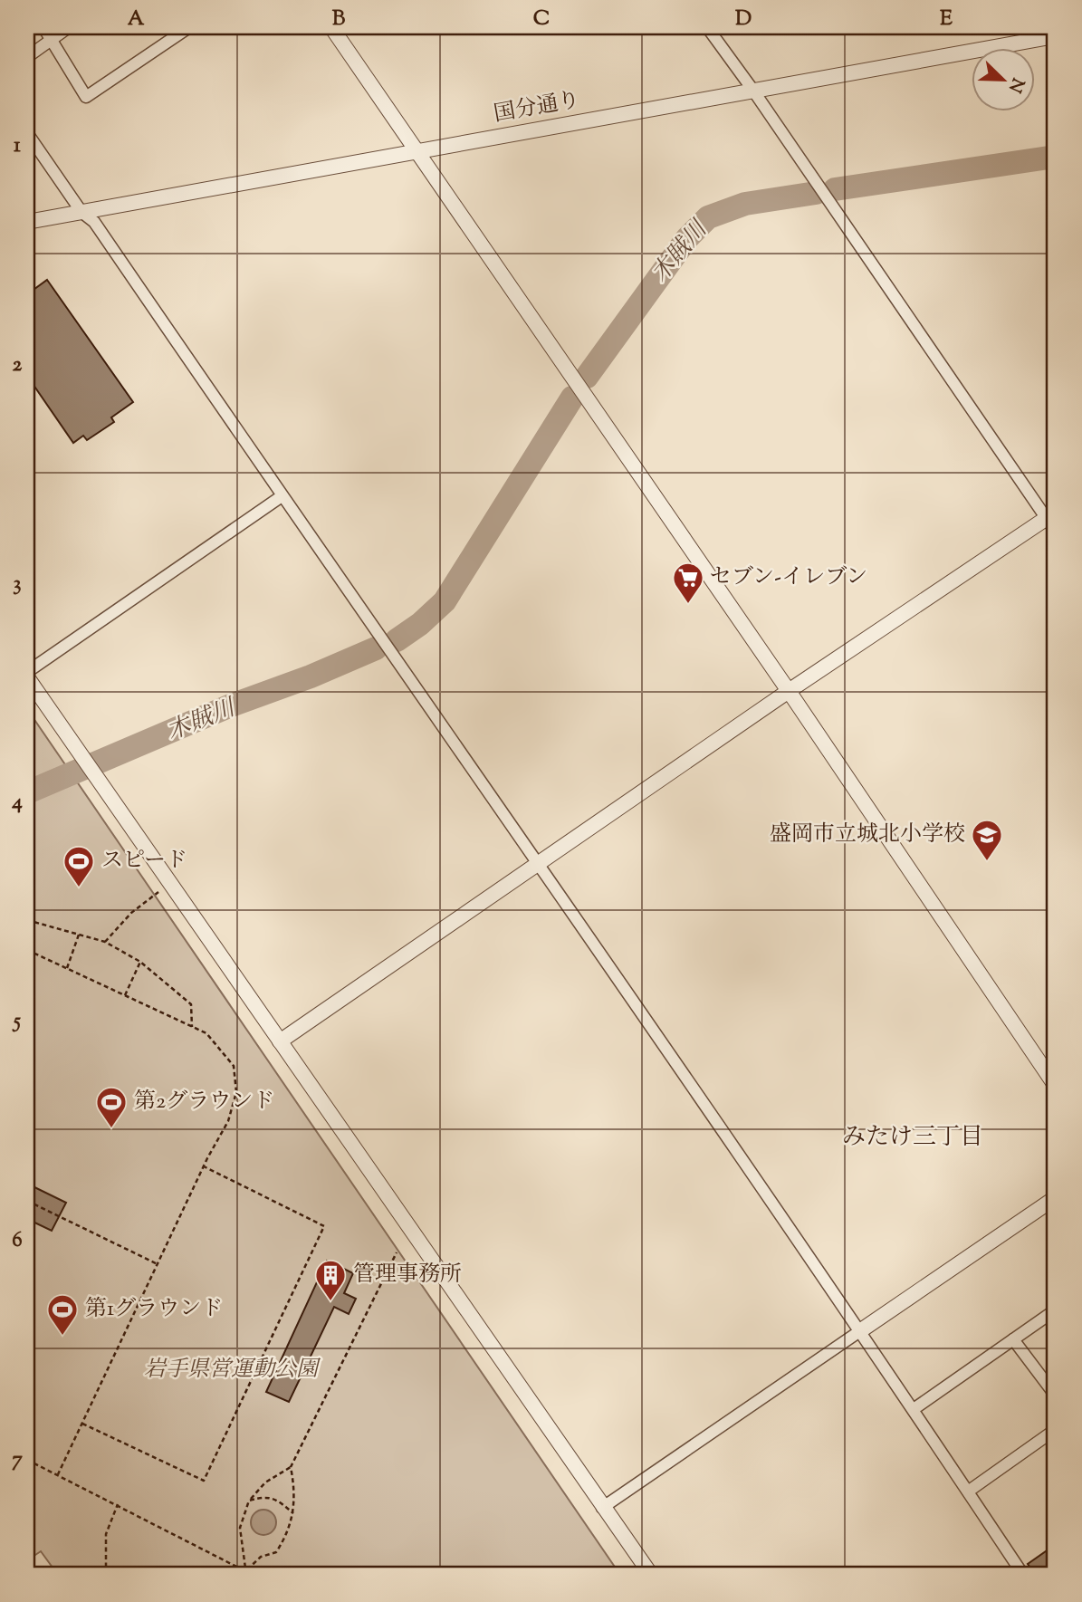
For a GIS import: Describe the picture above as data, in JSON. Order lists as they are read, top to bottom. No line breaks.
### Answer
{"streets":{"street":["国分通り"]},"districts":["みたけ三丁目"],"water":["木賊川"],"parks":["岩手県営運動公園"],"places":{"supermarket":["セブン-イレブン"],"school or university":["盛岡市立城北小学校"],"sports":["スピード","第2グラウンド","第1グラウンド"],"building":["管理事務所"]},"north":"bottom right","grid":{"columns":["A","B","C","D","E"],"rows":["1","2","3","4","5","6","7"]}}
